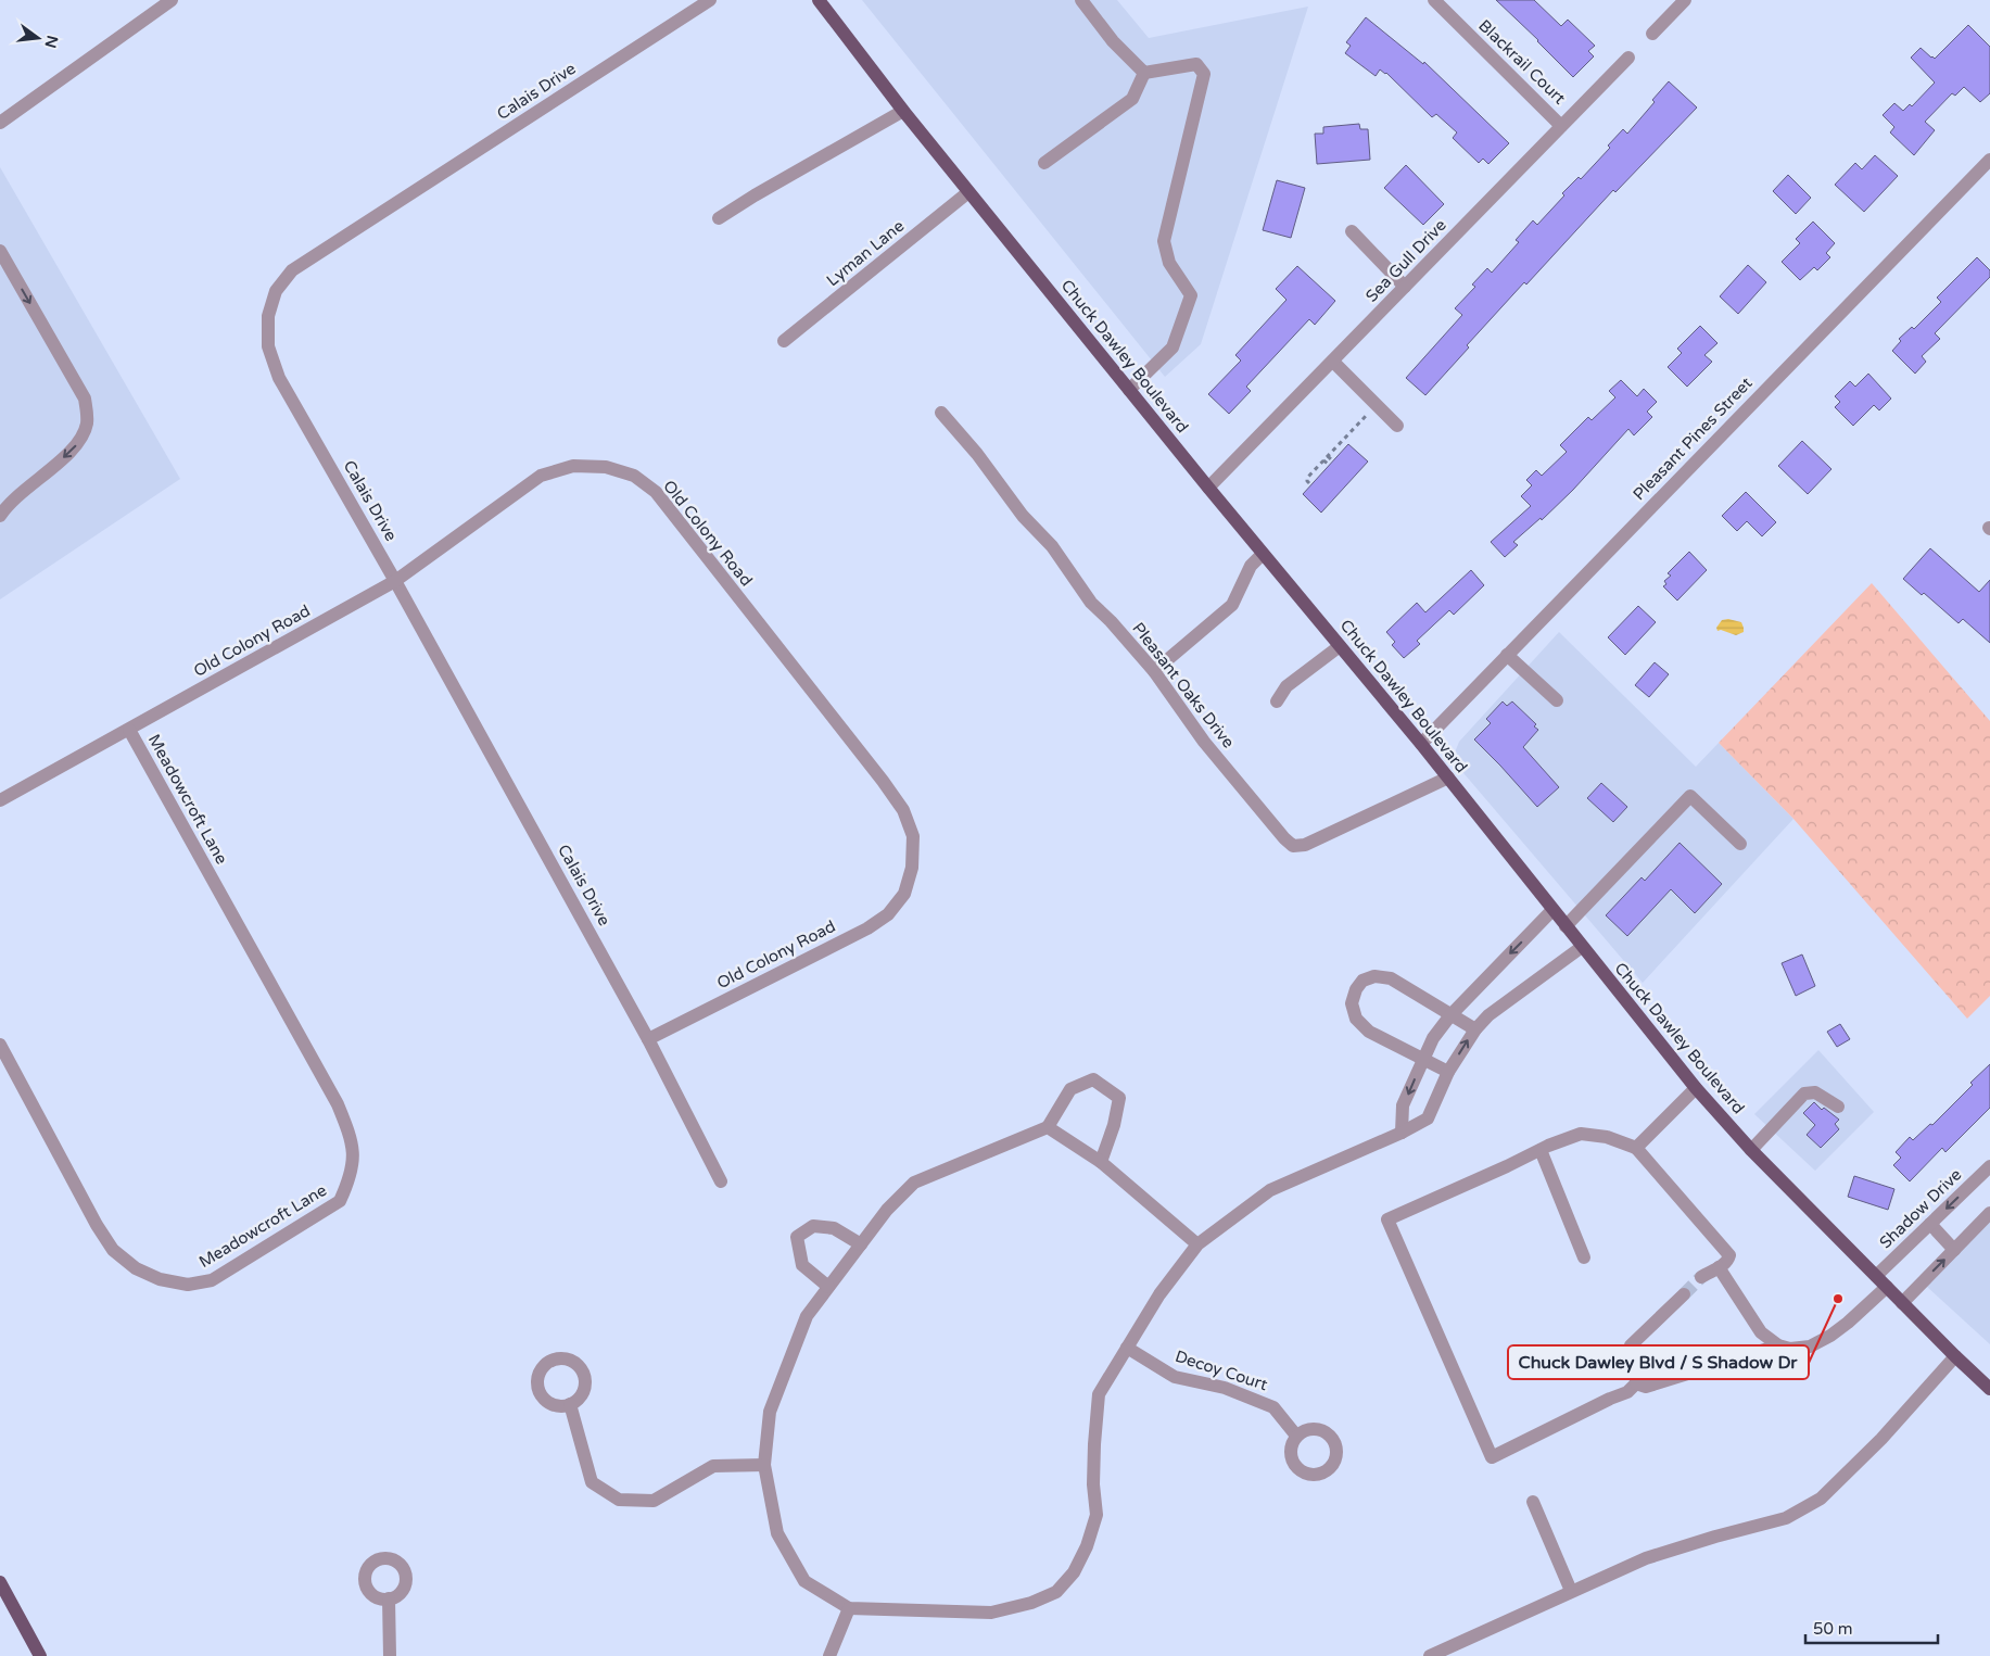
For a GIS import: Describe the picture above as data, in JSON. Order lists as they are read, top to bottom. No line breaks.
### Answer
{"streets":{"main road":["Chuck Dawley Boulevard"],"street":["Blackrail Court","Calais Drive","Lyman Lane","Sea Gull Drive","Pleasant Pines Street","Old Colony Road","Pleasant Oaks Drive","Meadowcroft Lane","Shadow Drive","Decoy Court"]},"crossings":[["Blackrail Court","Sea Gull Drive"],["Calais Drive","Old Colony Road"],["Lyman Lane","Chuck Dawley Boulevard"],["Sea Gull Drive","Chuck Dawley Boulevard"],["Chuck Dawley Boulevard","Pleasant Pines Street"],["Chuck Dawley Boulevard","Pleasant Oaks Drive"],["Chuck Dawley Boulevard","Shadow Drive"],["Old Colony Road","Meadowcroft Lane"]],"places":["Chuck Dawley Blvd / S Shadow Dr"],"scale_bar":"50 m","north":"right"}
